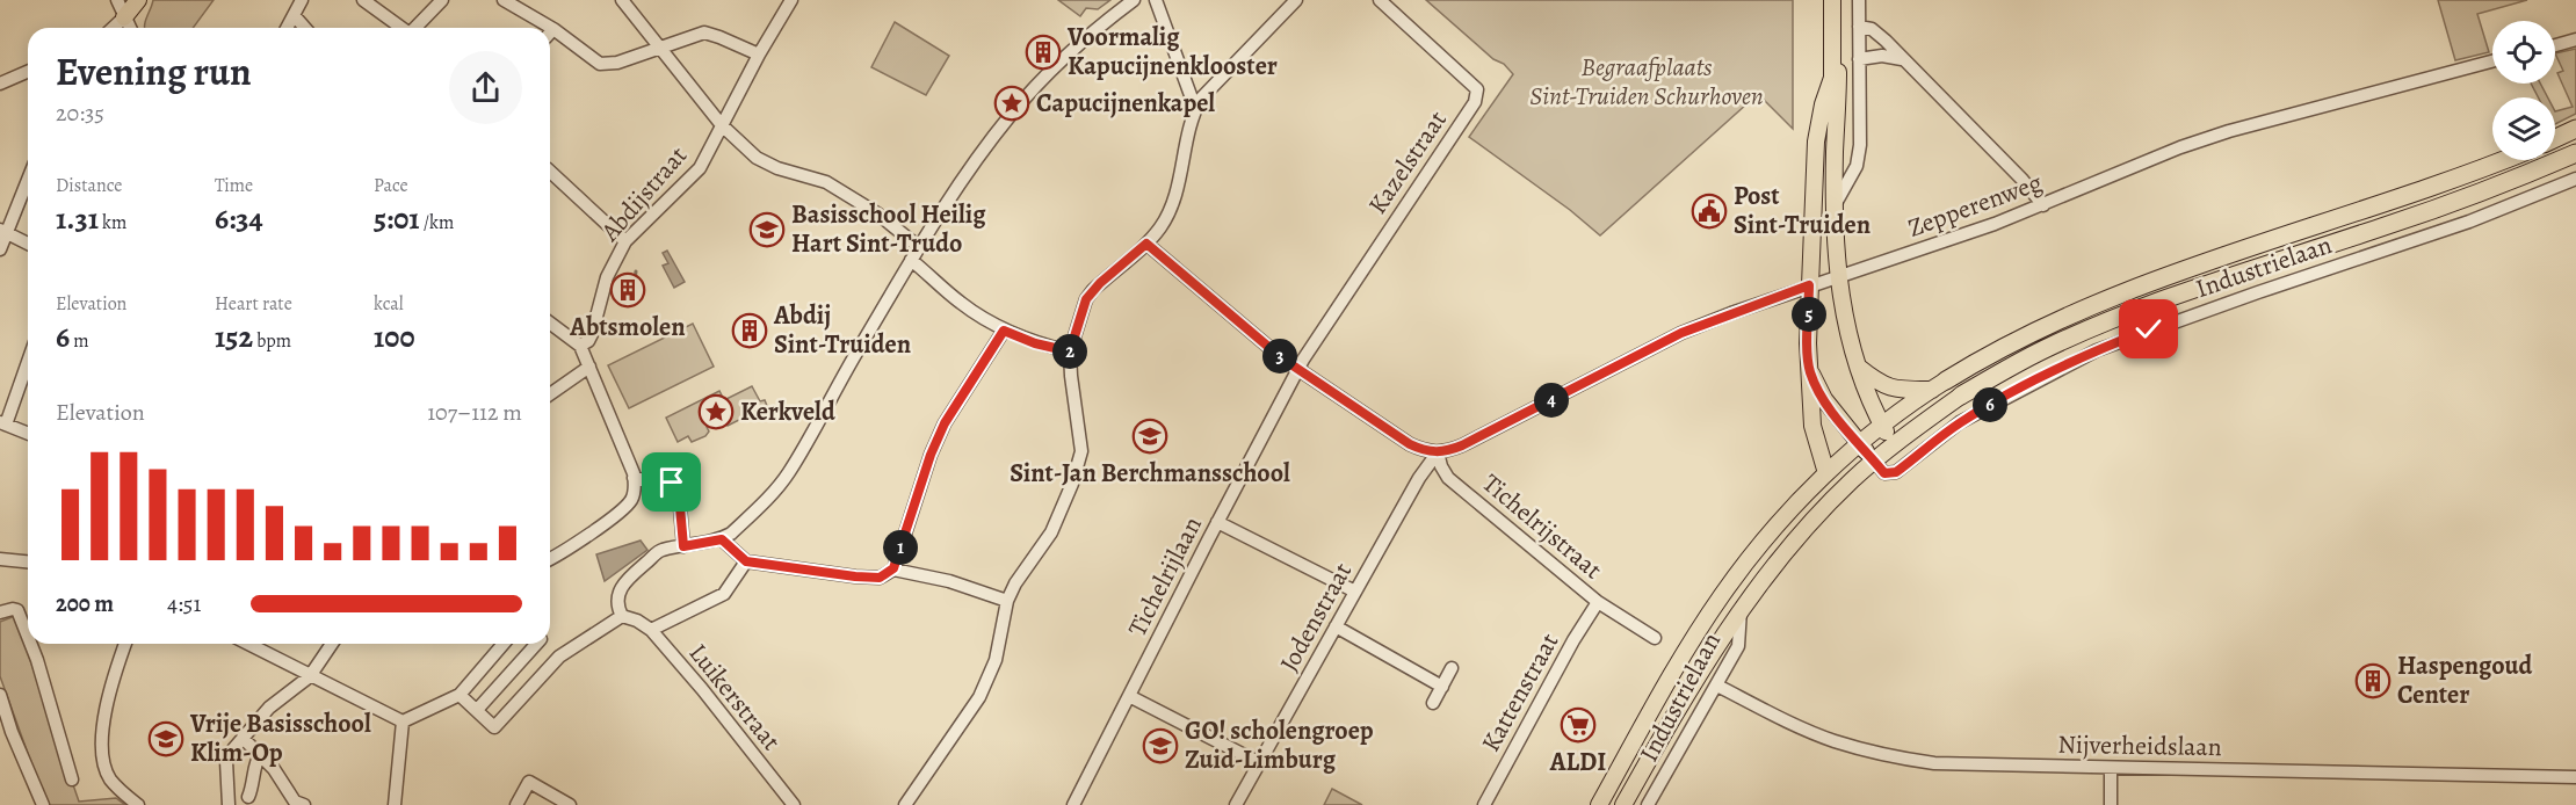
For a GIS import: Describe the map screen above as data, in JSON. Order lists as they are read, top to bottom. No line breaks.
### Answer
{"streets":{"street":["Kazelstraat","Abdijstraat","Zepperenweg","Industrielaan","Tichelrijstraat","Tichelrijlaan","Jodenstraat","Kattenstraat","Luikerstraat","Nijverheidslaan"]},"crossings":[["Kazelstraat","Tichelrijlaan"],["Zepperenweg","Tichelrijstraat"],["Zepperenweg","Jodenstraat"],["Industrielaan","Nijverheidslaan"],["Tichelrijstraat","Jodenstraat"],["Tichelrijstraat","Kattenstraat"]],"parks":["Begraafplaats Sint-Truiden Schurhoven"],"places":{"building":["Voormalig Kapucijnenklooster","Abtsmolen","Abdij Sint-Truiden","Haspengoud Center"],"place":["Capucijnenkapel","Kerkveld"],"public building":["Post Sint-Truiden"],"school or university":["Basisschool Heilig Hart Sint-Trudo","Sint-Jan Berchmansschool","Vrije Basisschool Klim-Op","GO! scholengroep Zuid-Limburg"],"supermarket":["ALDI"]},"page":{"heading":["Evening run","20:35"],"stats":[["Distance","1.31 km"],["Time","6:34"],["Pace","5:01 /km"],["Elevation","6 m"],["Heart rate","152 bpm"],["kcal","100"]],"pins":["5","2","3","4","6","1"],"chart":["Elevation","107–112 m"],"list":[{"name":"200 m","note":"4:51"}]}}
